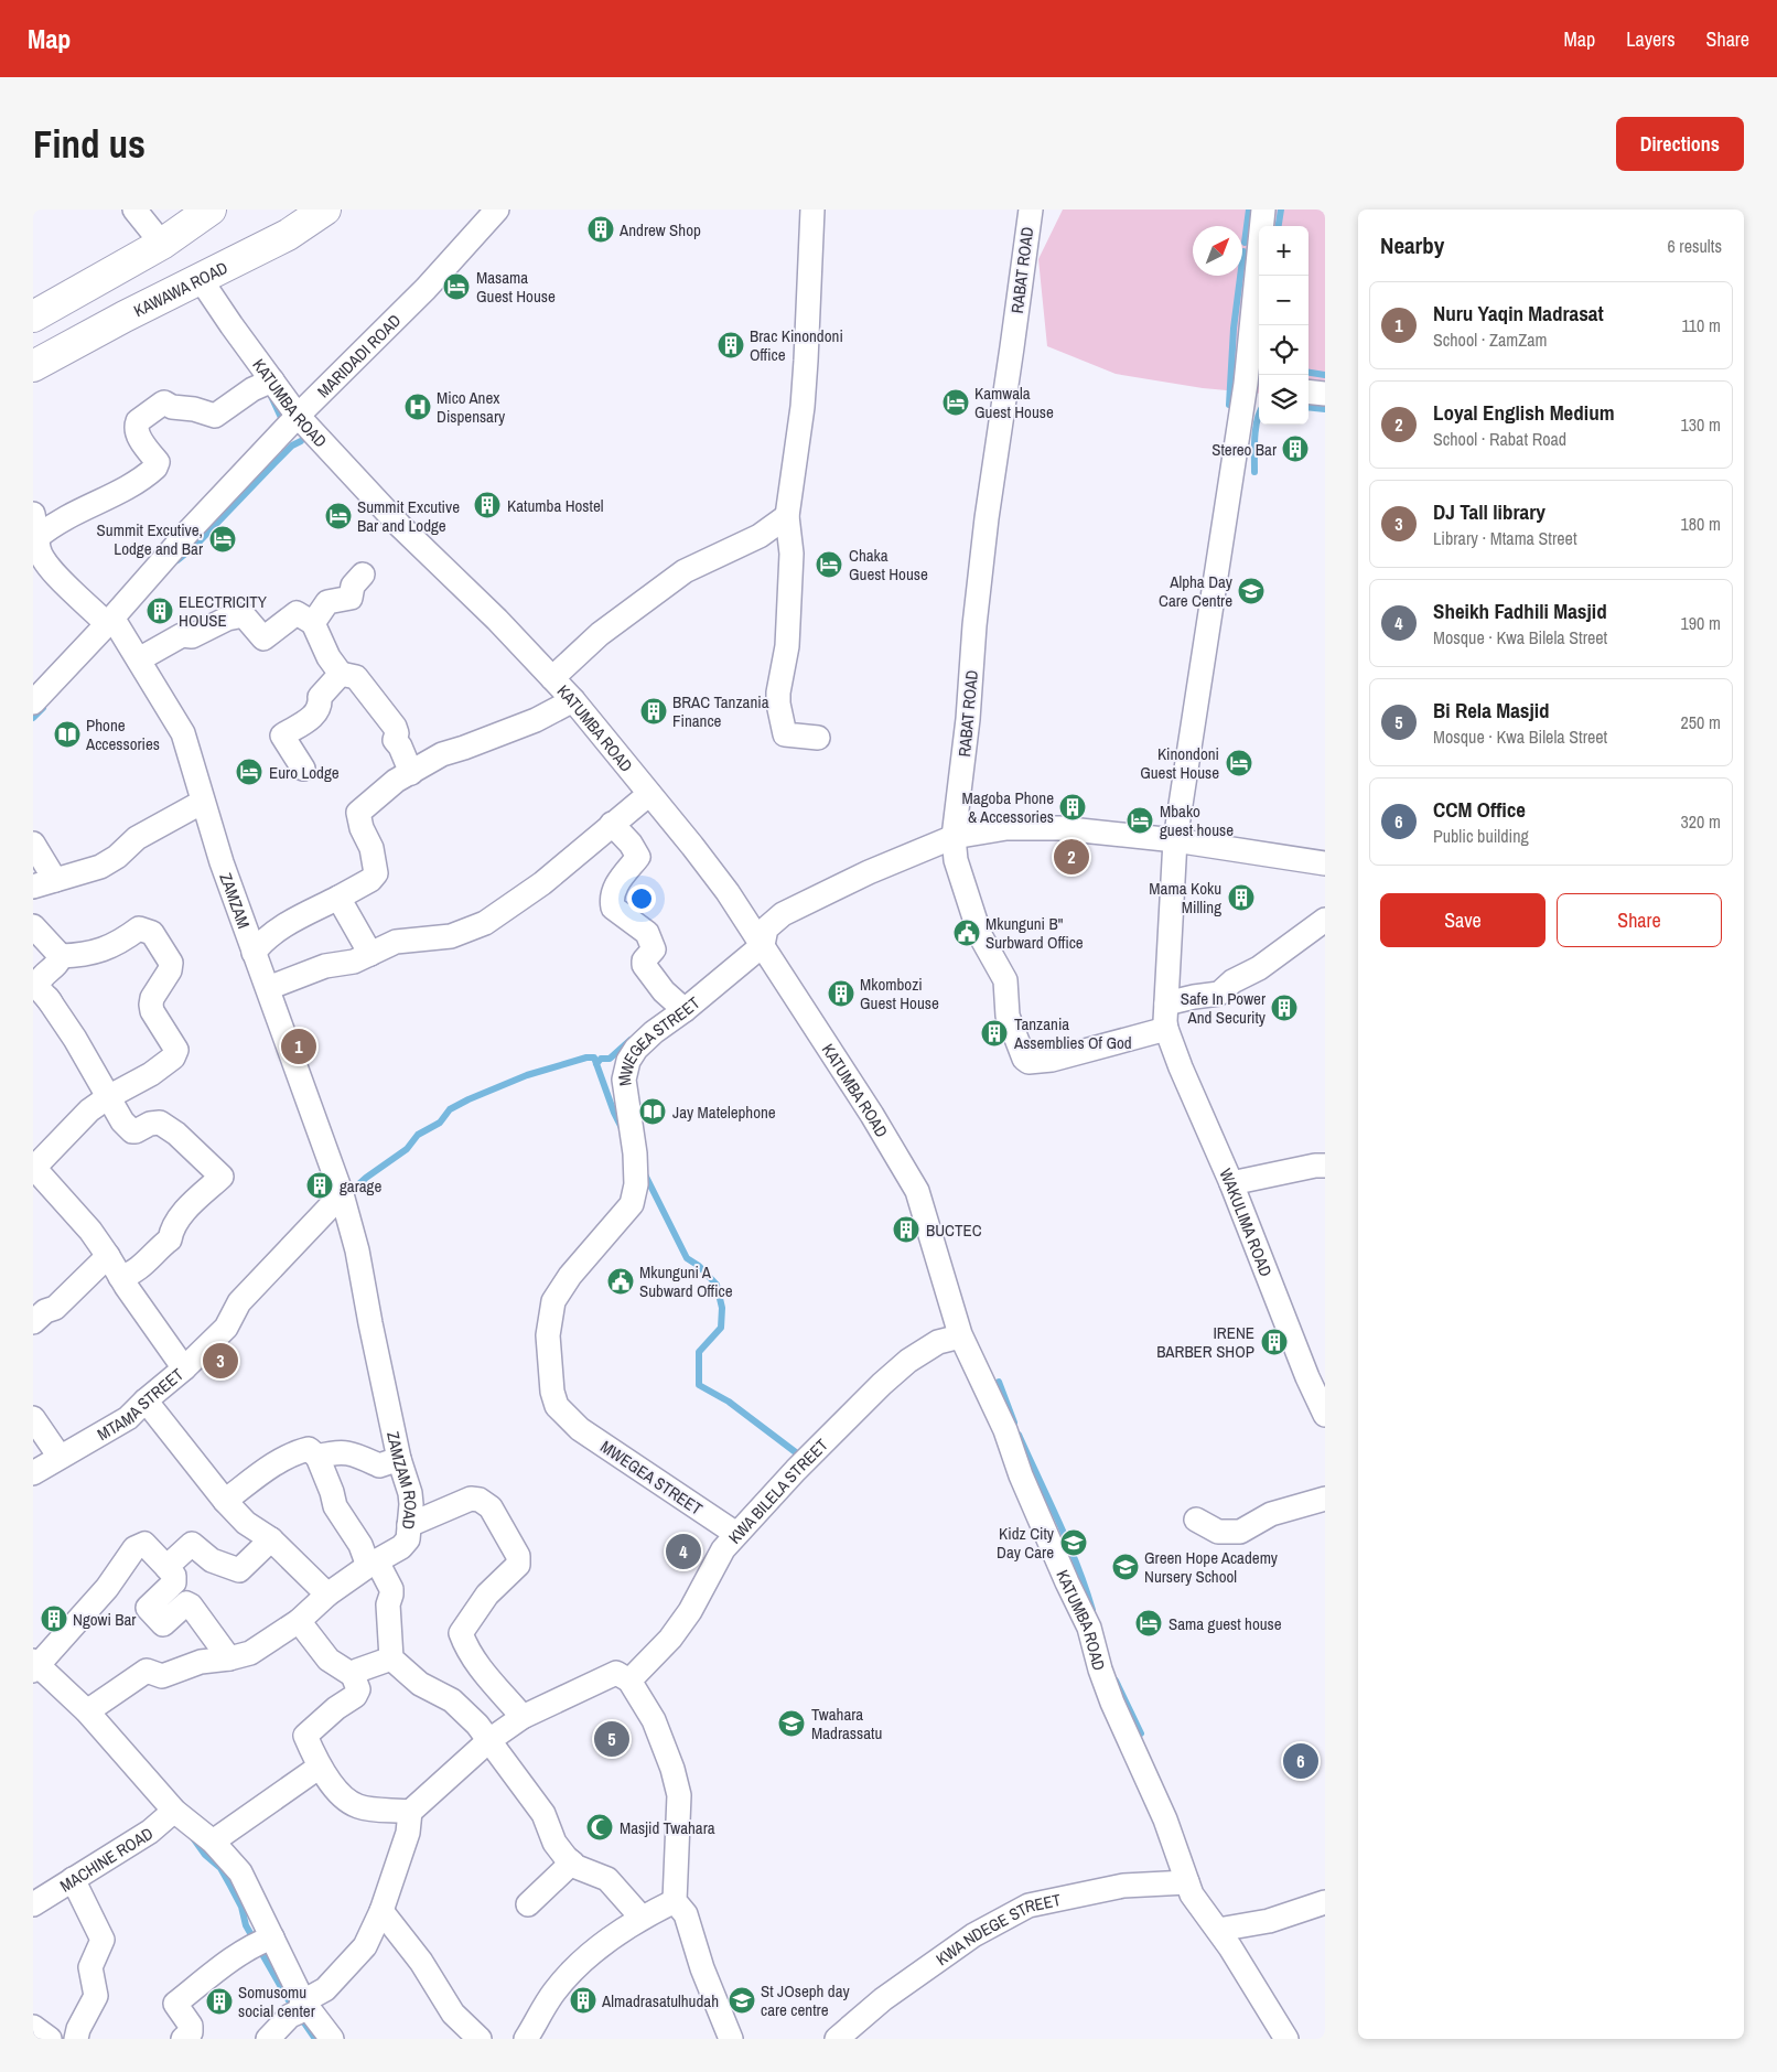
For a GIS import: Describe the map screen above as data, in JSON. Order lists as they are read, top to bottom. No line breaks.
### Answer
{"streets":{"main road":["KAWAWA ROAD"],"street":["RABAT ROAD","MARIDADI ROAD","KATUMBA ROAD","ZAMZAM","MWEGEA STREET","WAKULIMA ROAD","MTAMA STREET","ZAMZAM ROAD","KWA BILELA STREET","MACHINE ROAD","KWA NDEGE STREET"]},"crossings":[["RABAT ROAD","WAKULIMA ROAD"],["KAWAWA ROAD","KATUMBA ROAD"],["MARIDADI ROAD","KATUMBA ROAD"],["MARIDADI ROAD","ZAMZAM"],["KATUMBA ROAD","MWEGEA STREET"],["KATUMBA ROAD","KWA BILELA STREET"],["KATUMBA ROAD","KWA NDEGE STREET"],["ZAMZAM","MTAMA STREET"],["ZAMZAM","ZAMZAM ROAD"],["MWEGEA STREET","KWA BILELA STREET"],["MTAMA STREET","ZAMZAM ROAD"]],"places":{"building":["Andrew Shop","Brac Kinondoni Office","Stereo Bar","Katumba Hostel","ELECTRICITY HOUSE","BRAC Tanzania Finance","Magoba Phone & Accessories","Mama Koku Milling","Mkombozi Guest House","Safe In Power And Security","Tanzania Assemblies Of God","garage","BUCTEC","IRENE BARBER SHOP","Ngowi Bar","Almadrasatulhudah","Somusomu social center"],"hotel":["Masama Guest House","Kamwala Guest House","Summit Excutive Bar and Lodge","Summit Excutive, Lodge and Bar","Chaka Guest House","Kinondoni Guest House","Euro Lodge","Mbako guest house","Sama guest house"],"hospital":["Mico Anex Dispensary"],"school or university":["Alpha Day Care Centre","Kidz City Day Care","Green Hope Academy Nursery School","Twahara Madrassatu","St JOseph day care centre"],"library":["Phone Accessories","Jay Matelephone"],"public building":["Mkunguni B'' Surbward Office","Mkunguni A Subward Office"],"mosque":["Masjid Twahara"]},"north":"top right","page":{"header":"Map","nav":["Map","Layers","Share"],"buttons":["Directions",["Save","Share"]],"title":"Find us","heading":["Nearby","6 results"],"map_buttons":["+","−"],"list":[{"mark":"1","name":"Nuru Yaqin Madrasat","note":"School · ZamZam","value":"110 m"},{"mark":"2","name":"Loyal English Medium","note":"School · Rabat Road","value":"130 m"},{"mark":"3","name":"DJ Tall library","note":"Library · Mtama Street","value":"180 m"},{"mark":"4","name":"Sheikh Fadhili Masjid","note":"Mosque · Kwa Bilela Street","value":"190 m"},{"mark":"5","name":"Bi Rela Masjid","note":"Mosque · Kwa Bilela Street","value":"250 m"},{"mark":"6","name":"CCM Office","note":"Public building","value":"320 m"}],"pins":["2","1","3","4","5","6"]}}
